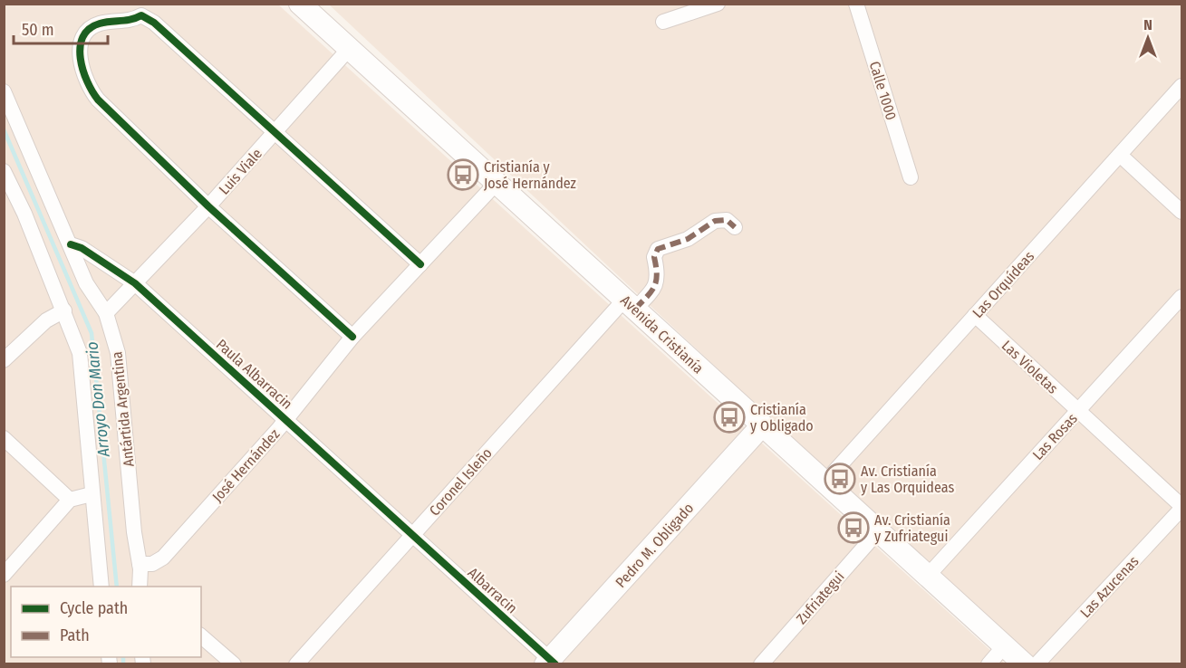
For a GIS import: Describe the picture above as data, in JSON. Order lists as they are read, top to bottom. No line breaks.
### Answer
{"streets":{"main road":["Avenida Cristianía","Pedro M. Obligado"],"street":["Calle 1000","Luis Viale","Las Orquídeas","Las Violetas","Paula Albarracin","Antártida Argentina","Las Rosas","José Hernández","Coronel Isleño","Las Azucenas","Albarracin","Zufriategui"]},"crossings":[["Luis Viale","Avenida Cristianía"],["Luis Viale","Paula Albarracin"],["Luis Viale","Antártida Argentina"],["Las Orquídeas","Avenida Cristianía"],["Las Orquídeas","Las Violetas"],["Avenida Cristianía","Las Rosas"],["Avenida Cristianía","José Hernández"],["Avenida Cristianía","Coronel Isleño"],["Avenida Cristianía","Pedro M. Obligado"],["Avenida Cristianía","Zufriategui"],["Las Violetas","Las Rosas"],["Las Violetas","Las Azucenas"],["Paula Albarracin","Antártida Argentina"],["Paula Albarracin","José Hernández"],["Paula Albarracin","Coronel Isleño"],["Paula Albarracin","Albarracin"],["Antártida Argentina","José Hernández"],["Coronel Isleño","Albarracin"],["Pedro M. Obligado","Albarracin"]],"water":["Arroyo Don Mario"],"places":{"bus stop":["Cristianía y José Hernández","Cristianía y Obligado","Av. Cristianía y Las Orquideas","Av. Cristianía y Zufriategui"]},"legend":["Cycle path","Path"],"scale_bar":"50 m","north":"top"}
